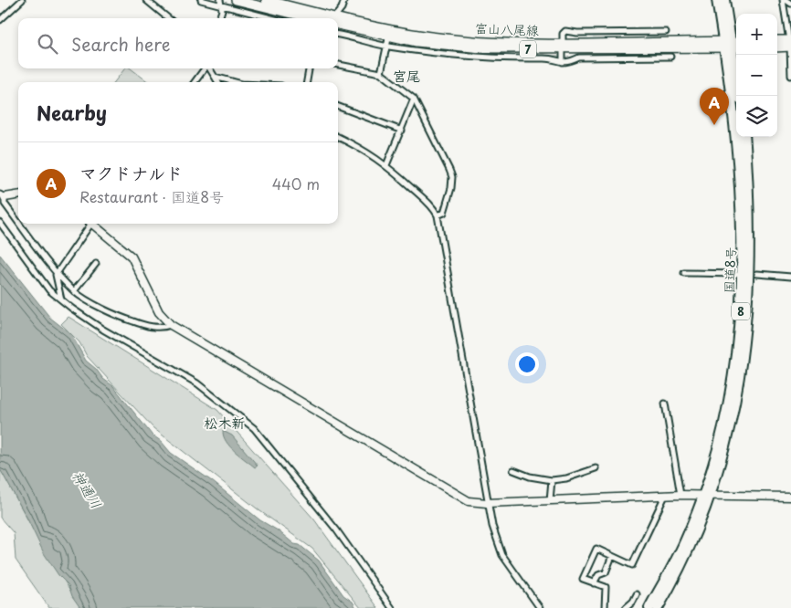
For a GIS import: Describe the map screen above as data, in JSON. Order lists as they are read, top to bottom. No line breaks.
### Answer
{"streets":{"highway":["国道8号","8"],"main road":["富山八尾線","7"]},"crossings":[["富山八尾線","国道8号"]],"districts":["宮尾","松木新"],"water":["神通川"],"page":{"map_buttons":["+","−"],"search":"Search here","heading":"Nearby","pins":"A","list":[{"mark":"A","name":"マクドナルド","note":"Restaurant · 国道8号","value":"440 m"}]}}
